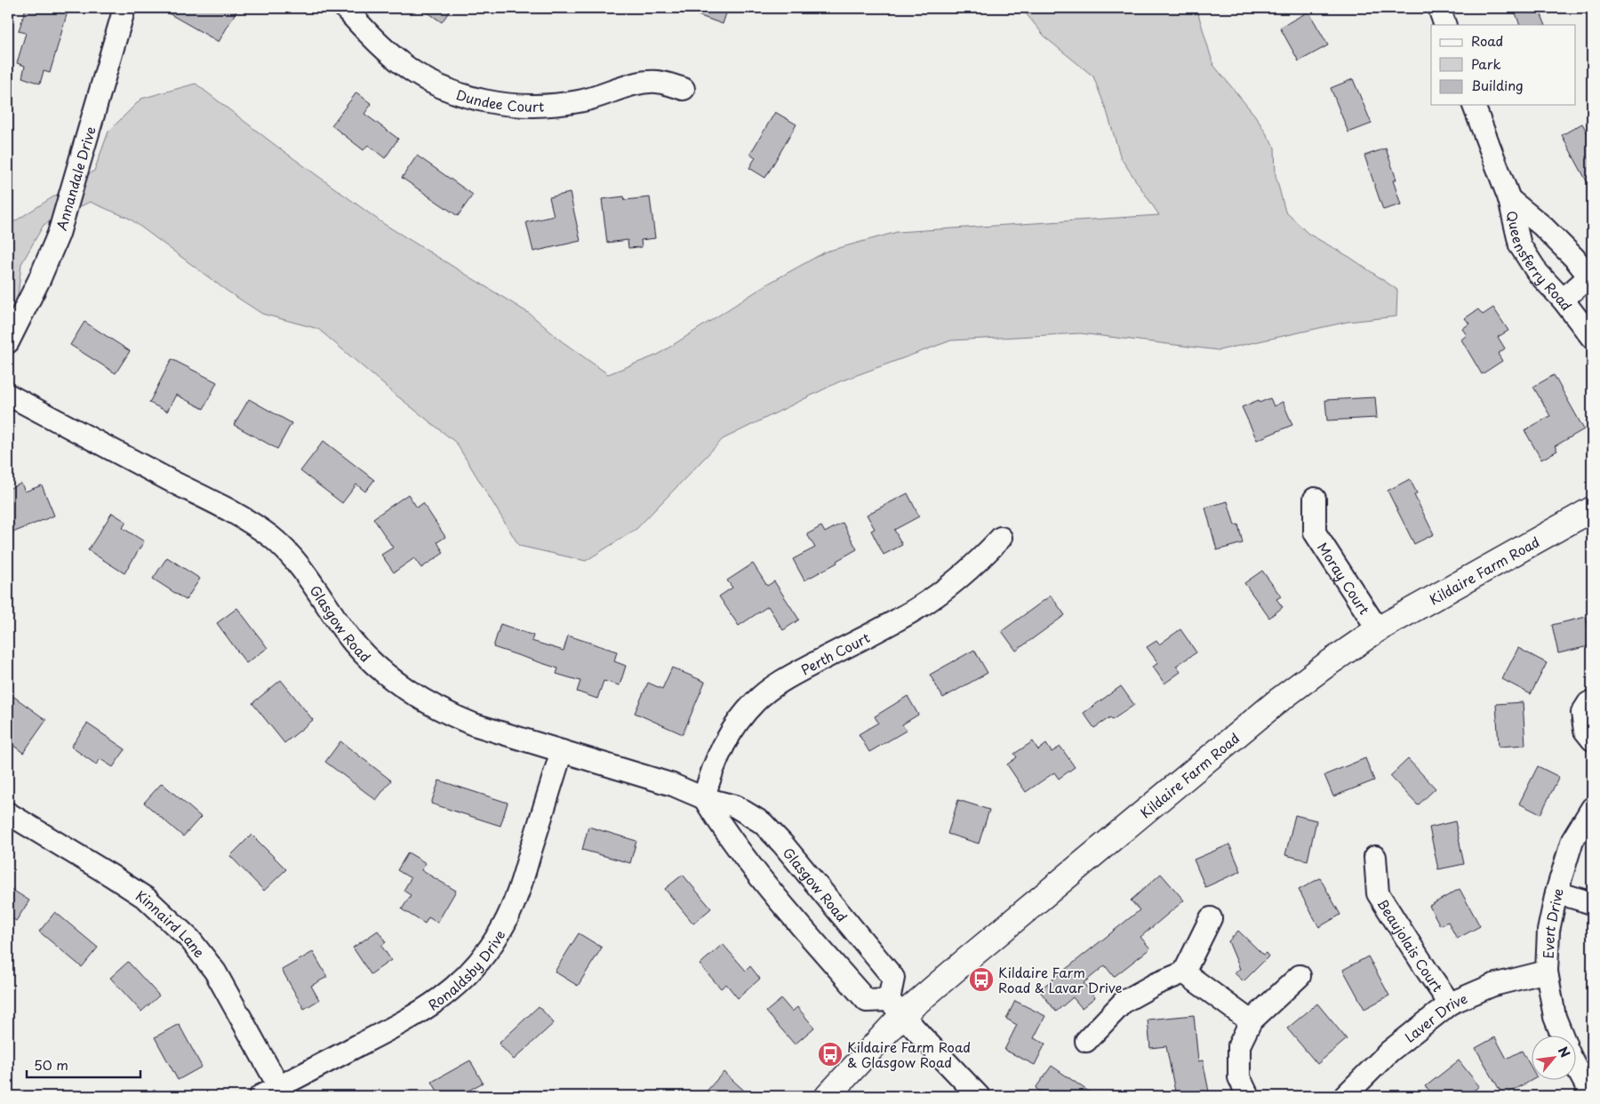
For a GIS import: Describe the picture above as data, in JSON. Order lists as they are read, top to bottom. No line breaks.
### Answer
{"streets":{"main road":["Kildaire Farm Road"],"street":["Dundee Court","Annandale Drive","Queensferry Road","Moray Court","Glasgow Road","Perth Court","Evert Drive","Kinnaird Lane","Beaujolais Court","Ronaldsby Drive","Laver Drive"]},"crossings":[["Kildaire Farm Road","Moray Court"],["Kildaire Farm Road","Glasgow Road"],["Glasgow Road","Perth Court"],["Glasgow Road","Ronaldsby Drive"],["Evert Drive","Laver Drive"],["Kinnaird Lane","Ronaldsby Drive"],["Beaujolais Court","Laver Drive"]],"places":{"bus stop":["Kildaire Farm Road & Lavar Drive","Kildaire Farm Road & Glasgow Road"]},"legend":["Road","Park","Building"],"scale_bar":"50 m","north":"top right"}
